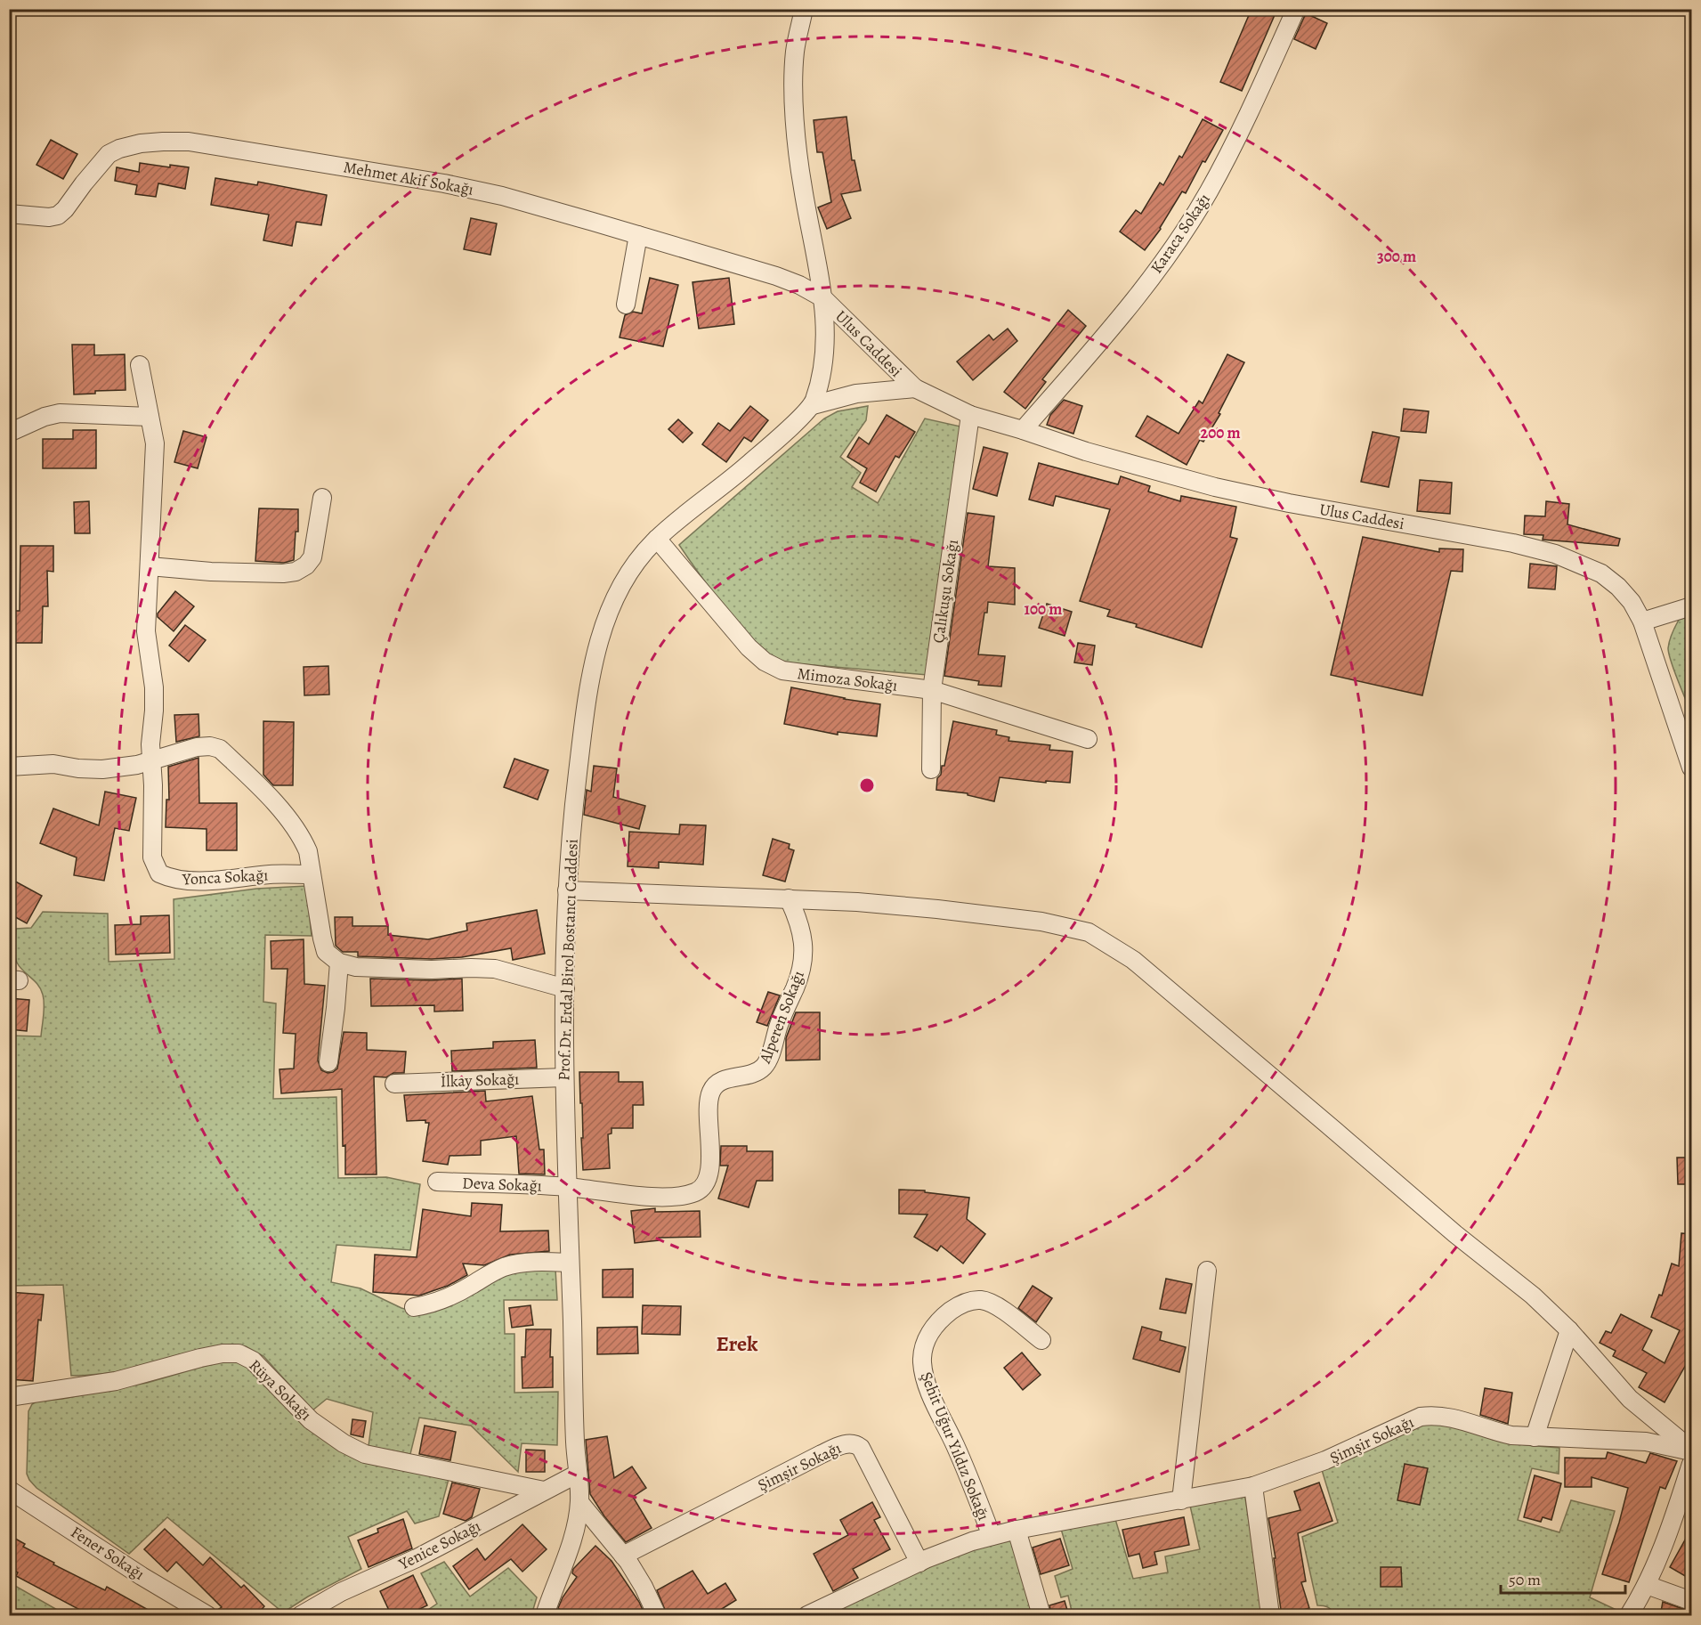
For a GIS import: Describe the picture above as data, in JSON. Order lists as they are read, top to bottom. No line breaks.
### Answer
{"streets":{"street":["Mehmet Akif Sokağı","Karaca Sokağı","Ulus Caddesi","Çalıkuşu Sokağı","Mimoza Sokağı","Yonca Sokağı","Prof.Dr. Erdal Birol Bostancı Caddesi","Alperen Sokağı","İlkay Sokağı","Deva Sokağı","Rüya Sokağı","Şimşir Sokağı","Şehit Uğur Yıldız Sokağı","Yenice Sokağı","Fener Sokağı"]},"crossings":[["Mehmet Akif Sokağı","Ulus Caddesi"],["Karaca Sokağı","Ulus Caddesi"],["Ulus Caddesi","Çalıkuşu Sokağı"],["Ulus Caddesi","Prof.Dr. Erdal Birol Bostancı Caddesi"],["Çalıkuşu Sokağı","Mimoza Sokağı"],["Mimoza Sokağı","Prof.Dr. Erdal Birol Bostancı Caddesi"],["Prof.Dr. Erdal Birol Bostancı Caddesi","Alperen Sokağı"],["Prof.Dr. Erdal Birol Bostancı Caddesi","İlkay Sokağı"],["Prof.Dr. Erdal Birol Bostancı Caddesi","Deva Sokağı"],["Prof.Dr. Erdal Birol Bostancı Caddesi","Yenice Sokağı"],["Alperen Sokağı","Deva Sokağı"],["Rüya Sokağı","Yenice Sokağı"],["Şimşir Sokağı","Şehit Uğur Yıldız Sokağı"]],"districts":["Erek"],"scale_bar":"50 m","rings":["300 m","200 m","100 m"]}
